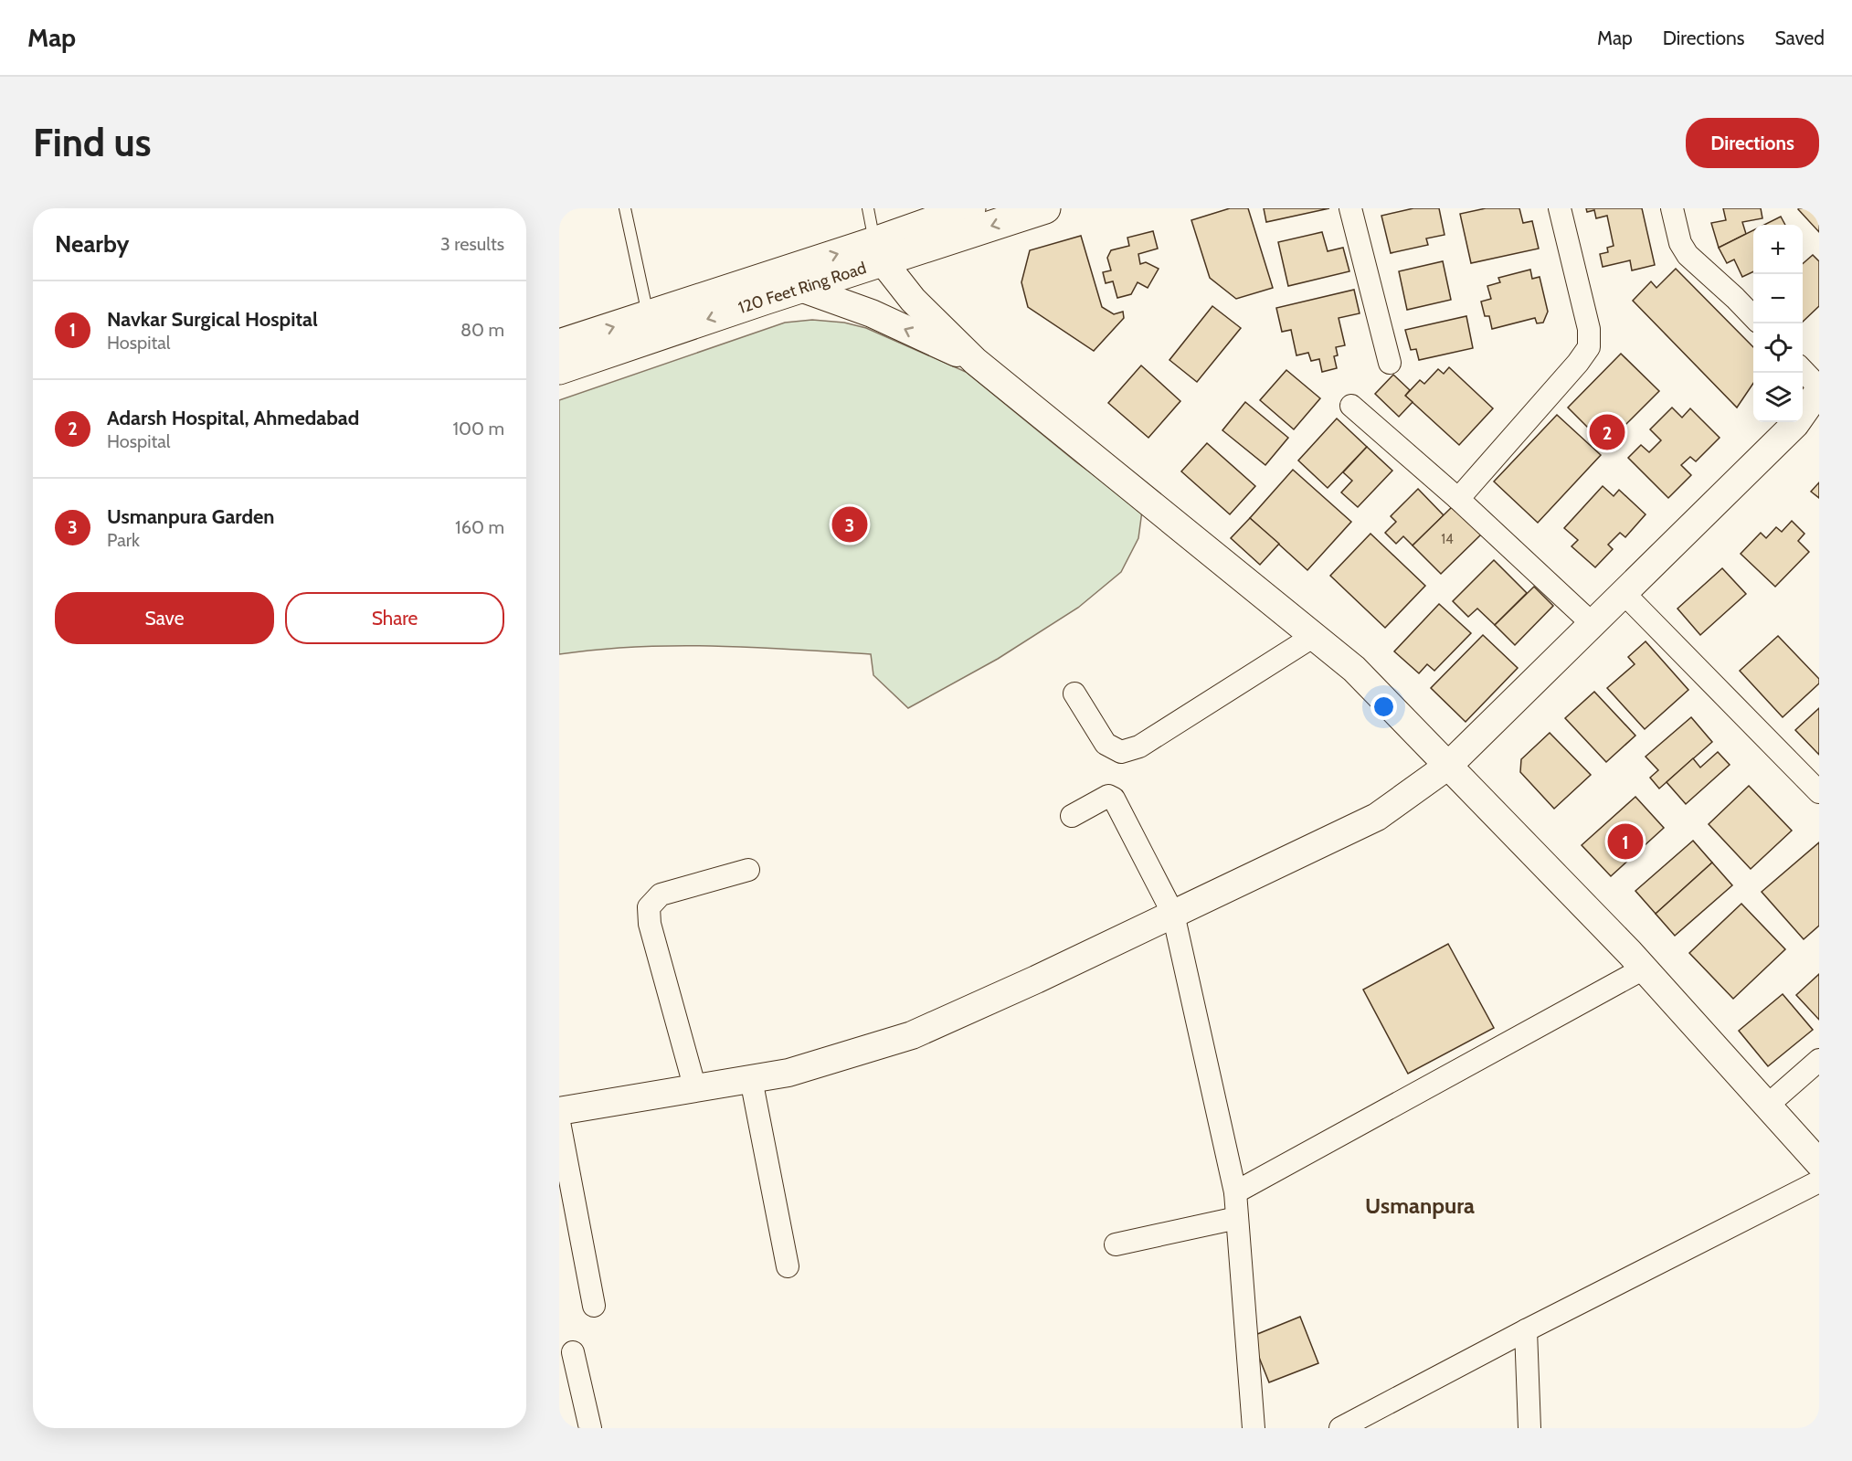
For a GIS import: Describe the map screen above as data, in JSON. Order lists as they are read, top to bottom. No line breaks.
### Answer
{"streets":{"main road":["120 Feet Ring Road"]},"districts":["Usmanpura"],"house_numbers":["14"],"page":{"header":"Map","nav":["Map","Directions","Saved"],"buttons":["Directions",["Save","Share"]],"title":"Find us","heading":["Nearby","3 results"],"map_buttons":["+","−"],"list":[{"mark":"1","name":"Navkar Surgical Hospital","note":"Hospital","value":"80 m"},{"mark":"2","name":"Adarsh Hospital, Ahmedabad","note":"Hospital","value":"100 m"},{"mark":"3","name":"Usmanpura Garden","note":"Park","value":"160 m"}],"pins":["2","3","1"]}}
